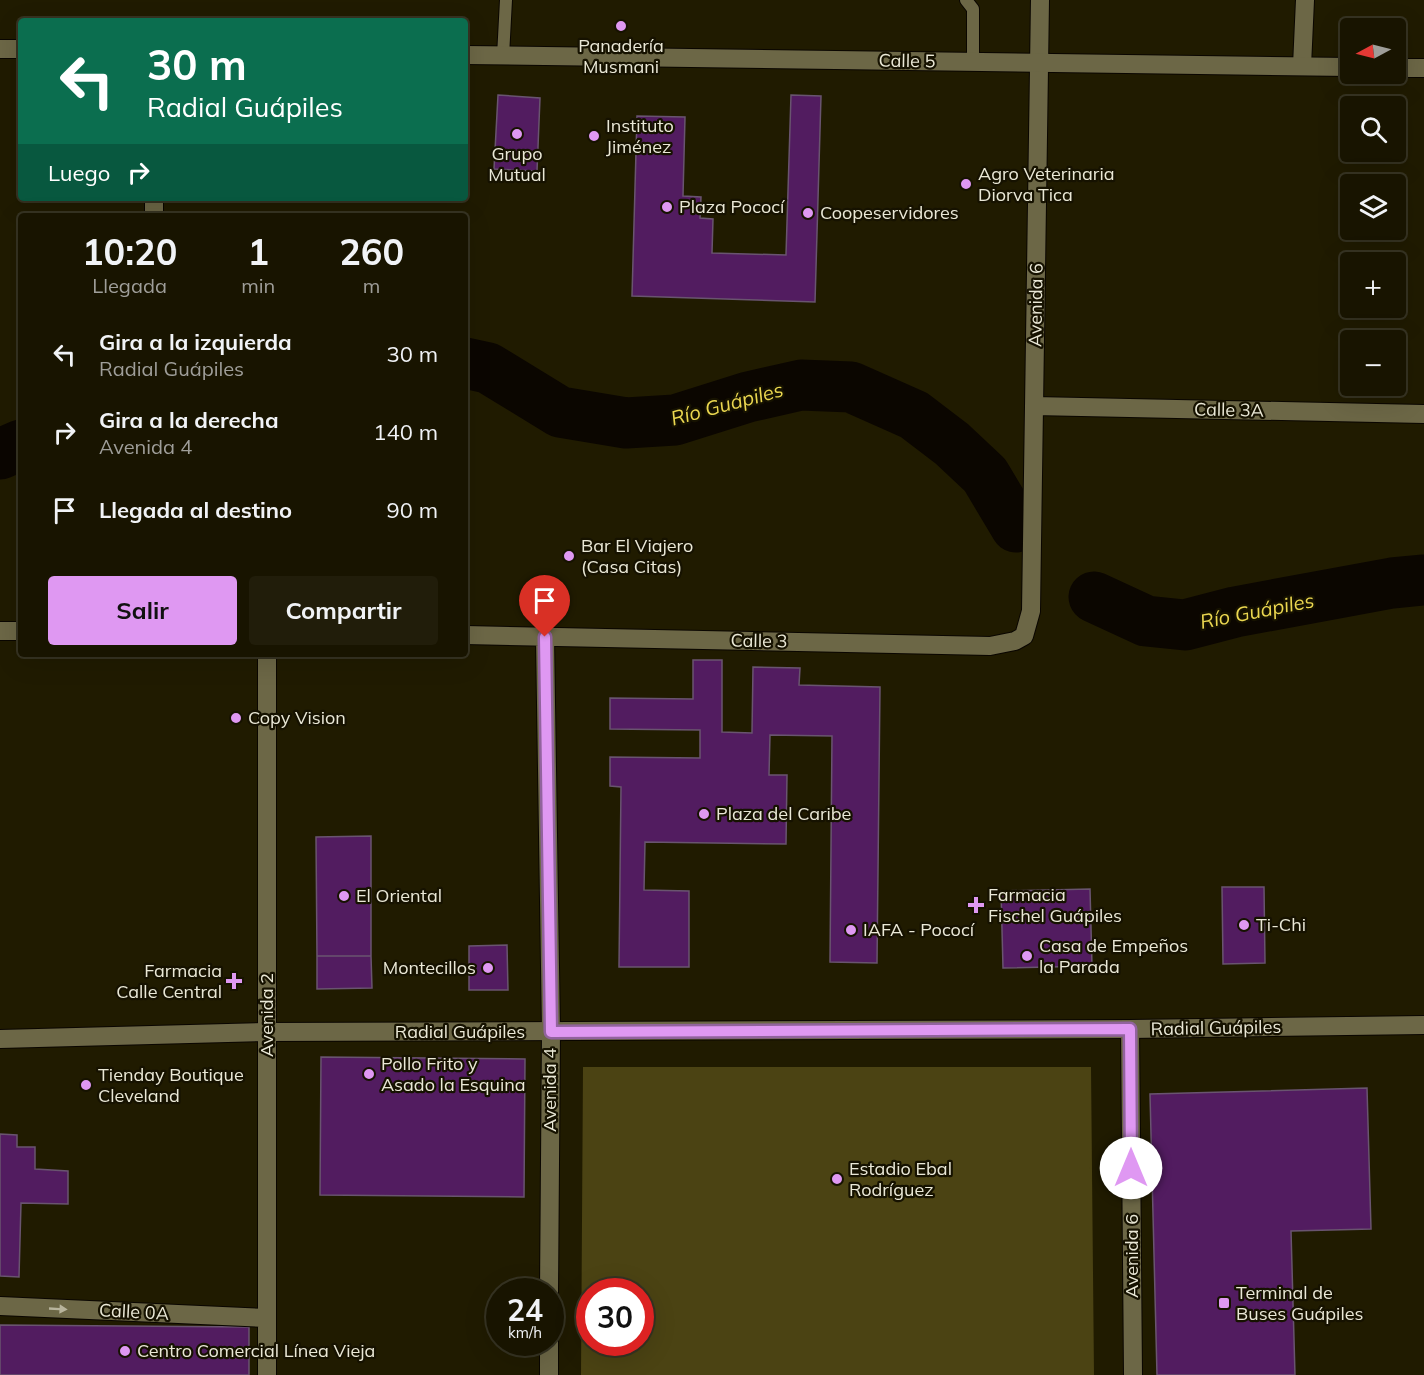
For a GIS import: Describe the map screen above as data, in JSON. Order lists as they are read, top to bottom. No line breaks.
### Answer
{"streets":{"street":["Calle 5","Avenida 6","Calle 3A","Calle 3","Avenida 2","Radial Guápiles","Avenida 4","Calle 0A"]},"crossings":[["Calle 5","Avenida 6"],["Avenida 6","Calle 3A"],["Avenida 6","Calle 3"],["Avenida 6","Radial Guápiles"],["Calle 3","Avenida 4"],["Avenida 2","Radial Guápiles"],["Avenida 2","Calle 0A"],["Radial Guápiles","Avenida 4"]],"one_way":["Calle 0A"],"water":["Río Guápiles"],"places":{"other":["Panadería Musmani","Grupo Mutual","Instituto Jiménez","Agro Veterinaria Diorva Tica","Plaza Pococí","Coopeservidores","Bar El Viajero (Casa Citas)","Copy Vision","Plaza del Caribe","El Oriental","Ti-Chi","IAFA - Pococí","Casa de Empeños la Parada","Montecillos","Pollo Frito y Asado la Esquina","Tienday Boutique Cleveland","Estadio Ebal Rodríguez","Centro Comercial Línea Vieja"],"health":["Farmacia Fischel Guápiles","Farmacia Calle Central"],"transit":["Terminal de Buses Guápiles"]},"north":"left","page":{"map_buttons":["+","−"],"turn":["30 m","Radial Guápiles"],"then":"Luego","eta":["10:20","Llegada","1","min","260","m"],"list":[{"name":"Gira a la izquierda","note":"Radial Guápiles","value":"30 m"},{"name":"Gira a la derecha","note":"Avenida 4","value":"140 m"},{"name":"Llegada al destino","value":"90 m"}],"buttons":["Salir","Compartir"],"speed":"24 km/h","limit":"30"}}
